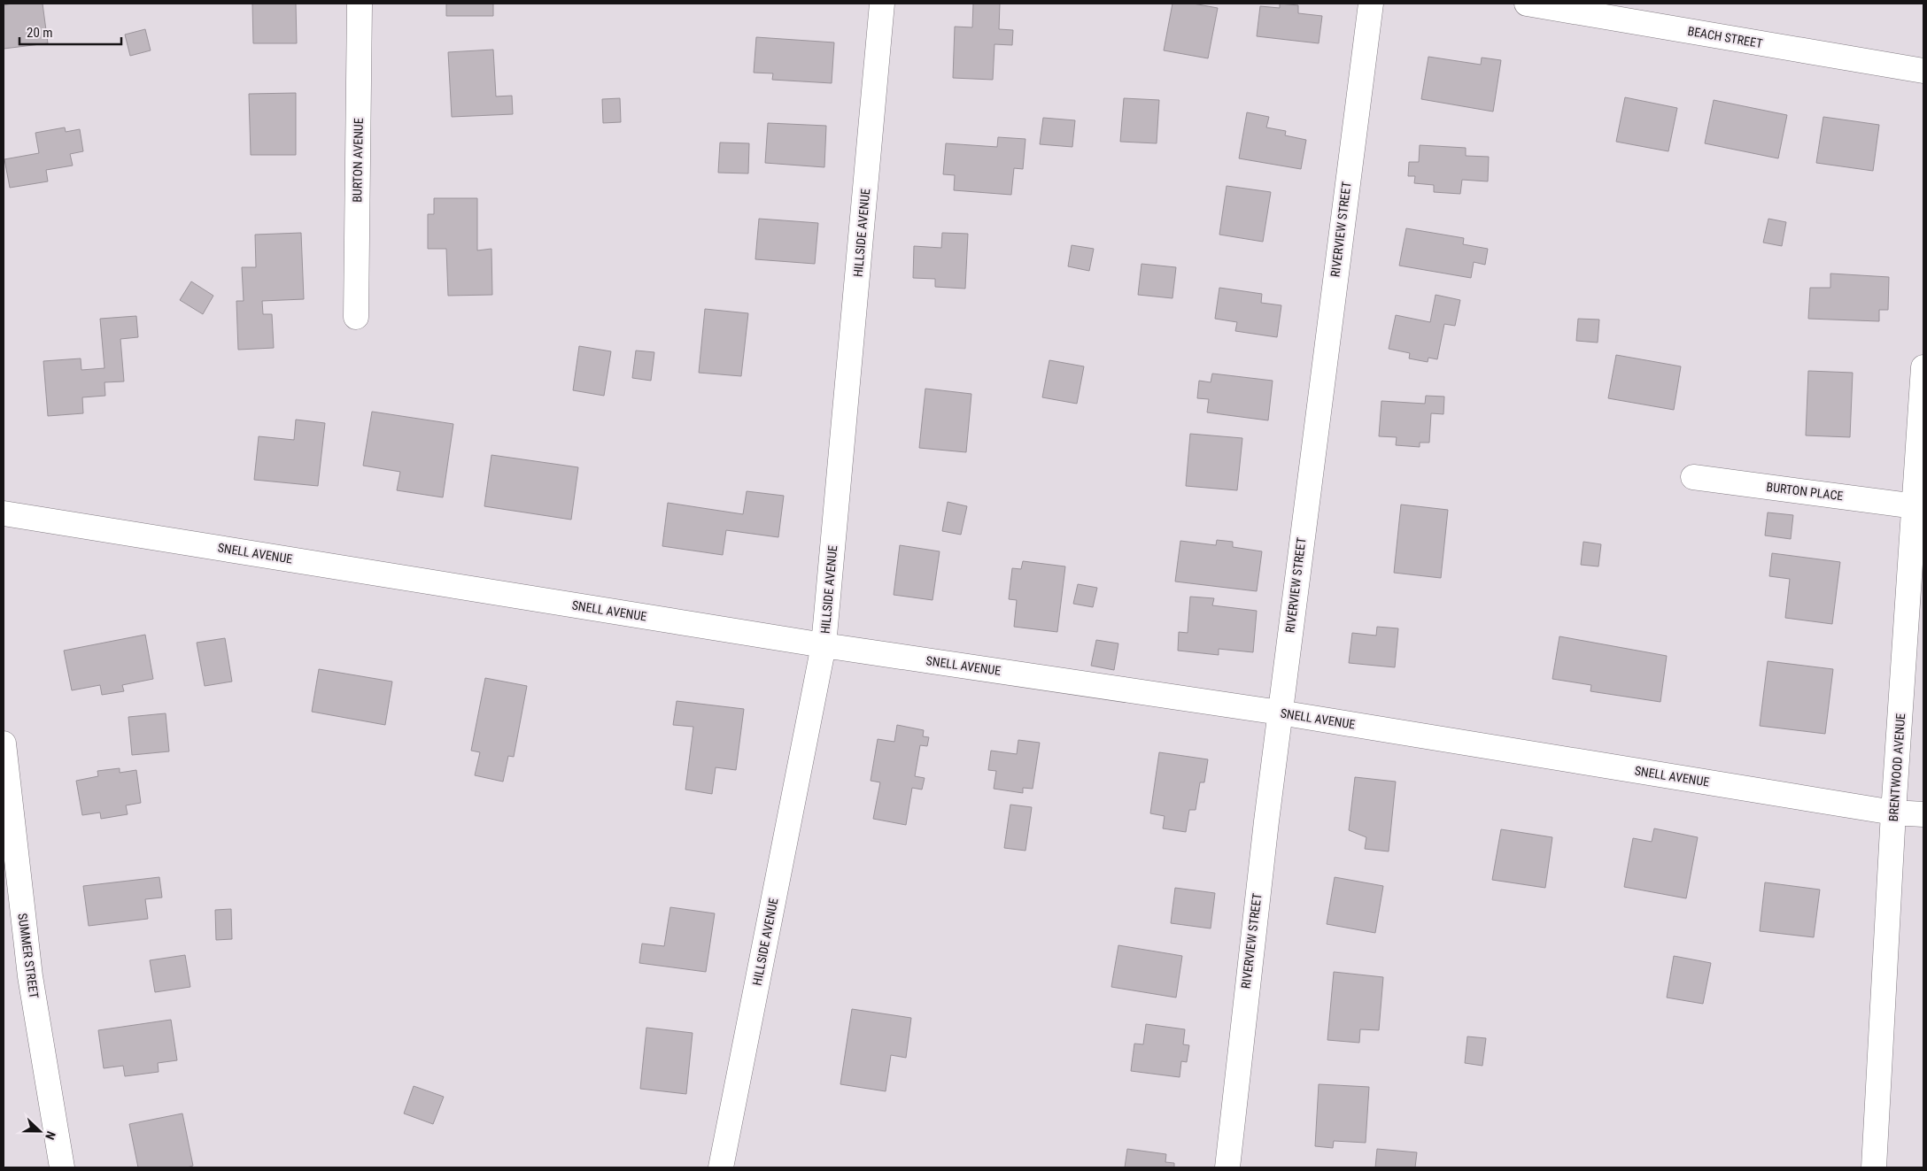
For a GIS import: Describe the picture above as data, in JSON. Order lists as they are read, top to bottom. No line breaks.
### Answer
{"streets":{"street":["BEACH STREET","BURTON AVENUE","RIVERVIEW STREET","HILLSIDE AVENUE","BURTON PLACE","SNELL AVENUE","BRENTWOOD AVENUE","SUMMER STREET"]},"crossings":[["RIVERVIEW STREET","SNELL AVENUE"],["HILLSIDE AVENUE","SNELL AVENUE"],["BURTON PLACE","BRENTWOOD AVENUE"],["SNELL AVENUE","BRENTWOOD AVENUE"]],"scale_bar":"20 m","north":"right"}
